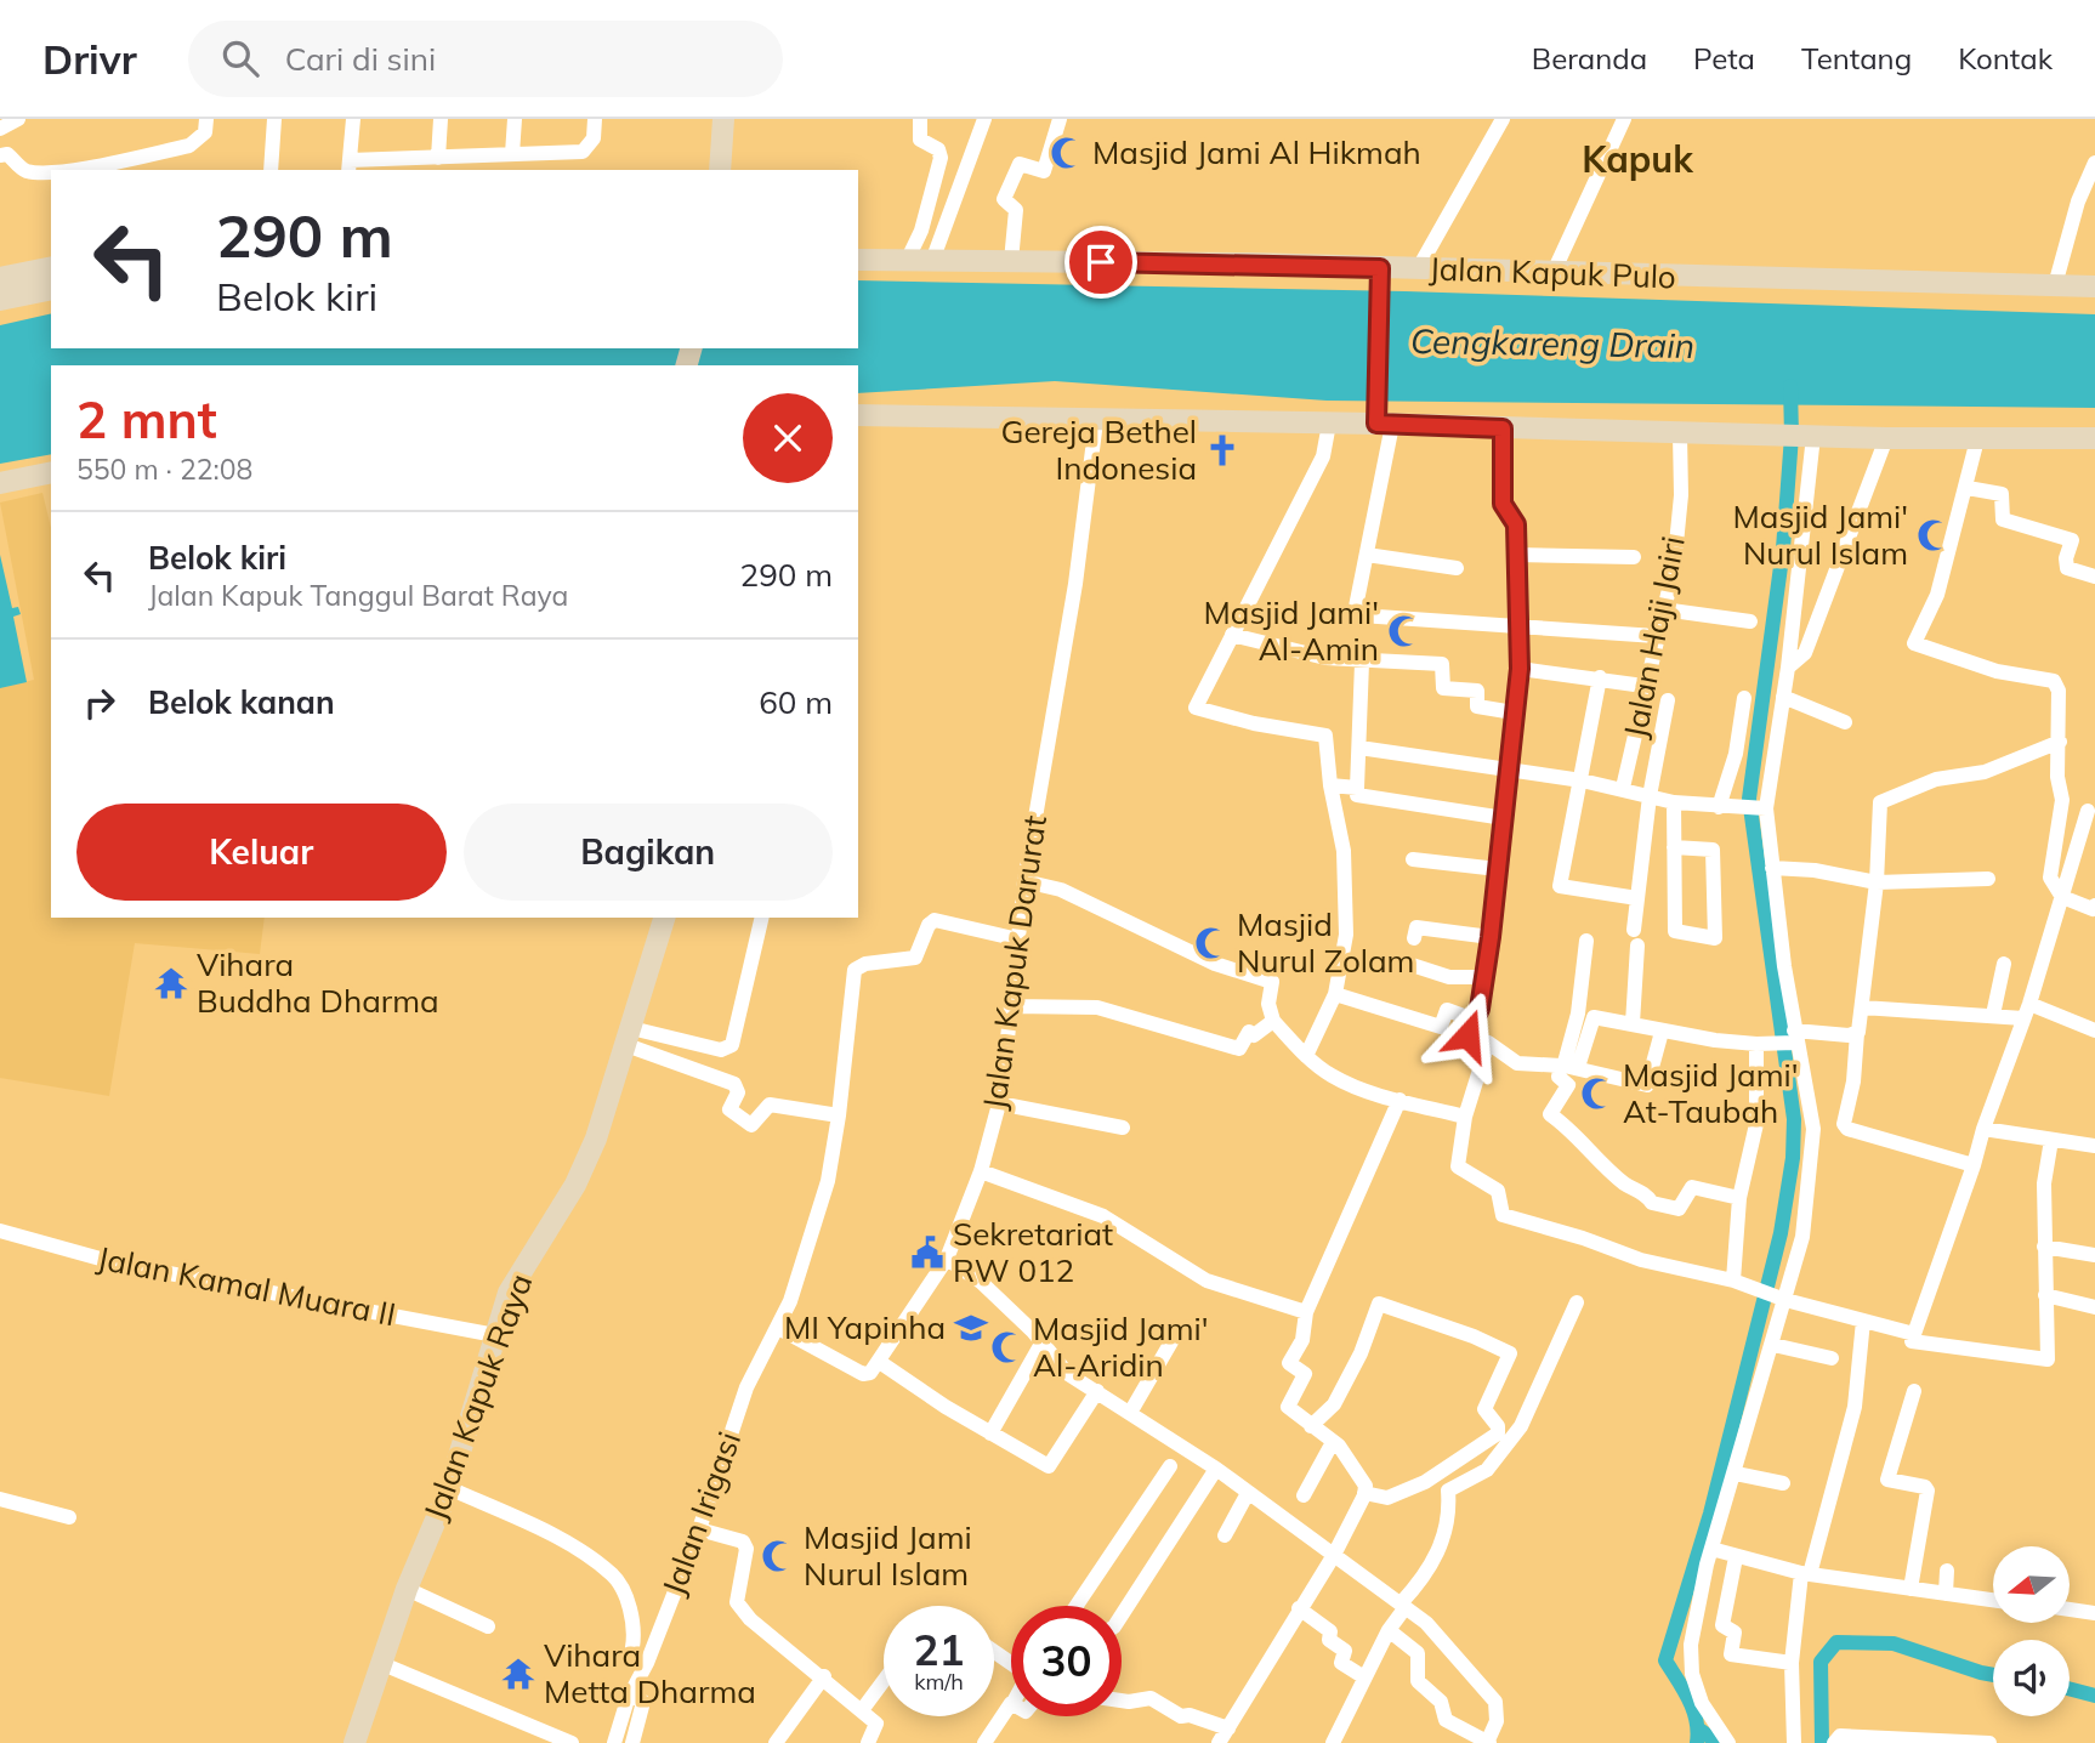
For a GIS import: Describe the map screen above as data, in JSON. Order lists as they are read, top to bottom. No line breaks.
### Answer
{"streets":{"main road":["Jalan Kapuk Pulo","Jalan Kapuk Raya"],"street":["Jalan Haji Jairi","Jalan Kapuk Darurat","Jalan Kamal Muara II","Jalan Irigasi"]},"crossings":[["Jalan Kapuk Darurat","Jalan Irigasi"],["Jalan Kamal Muara II","Jalan Kapuk Raya"]],"districts":["Kapuk"],"water":["Cengkareng Drain"],"places":{"mosque":["Masjid Jami Al Hikmah","Masjid Jami' Nurul Islam","Masjid Jami' Al-Amin","Masjid Nurul Zolam","Masjid Jami' At-Taubah","Masjid Jami' Al-Aridin","Masjid Jami Nurul Islam"],"church":["Gereja Bethel Indonesia"],"temple":["Vihara Buddha Dharma","Vihara Metta Dharma"],"public building":["Sekretariat RW 012"],"school or university":["MI Yapinha"]},"north":"left","page":{"header":"Drivr","search":"Cari di sini","nav":["Beranda","Peta","Tentang","Kontak"],"turn":["290 m","Belok kiri"],"heading":["2 mnt","550 m · 22:08"],"list":[{"name":"Belok kiri","note":"Jalan Kapuk Tanggul Barat Raya","value":"290 m"},{"name":"Belok kanan","value":"60 m"}],"buttons":["Keluar","Bagikan"],"speed":"21 km/h","limit":"30"}}
